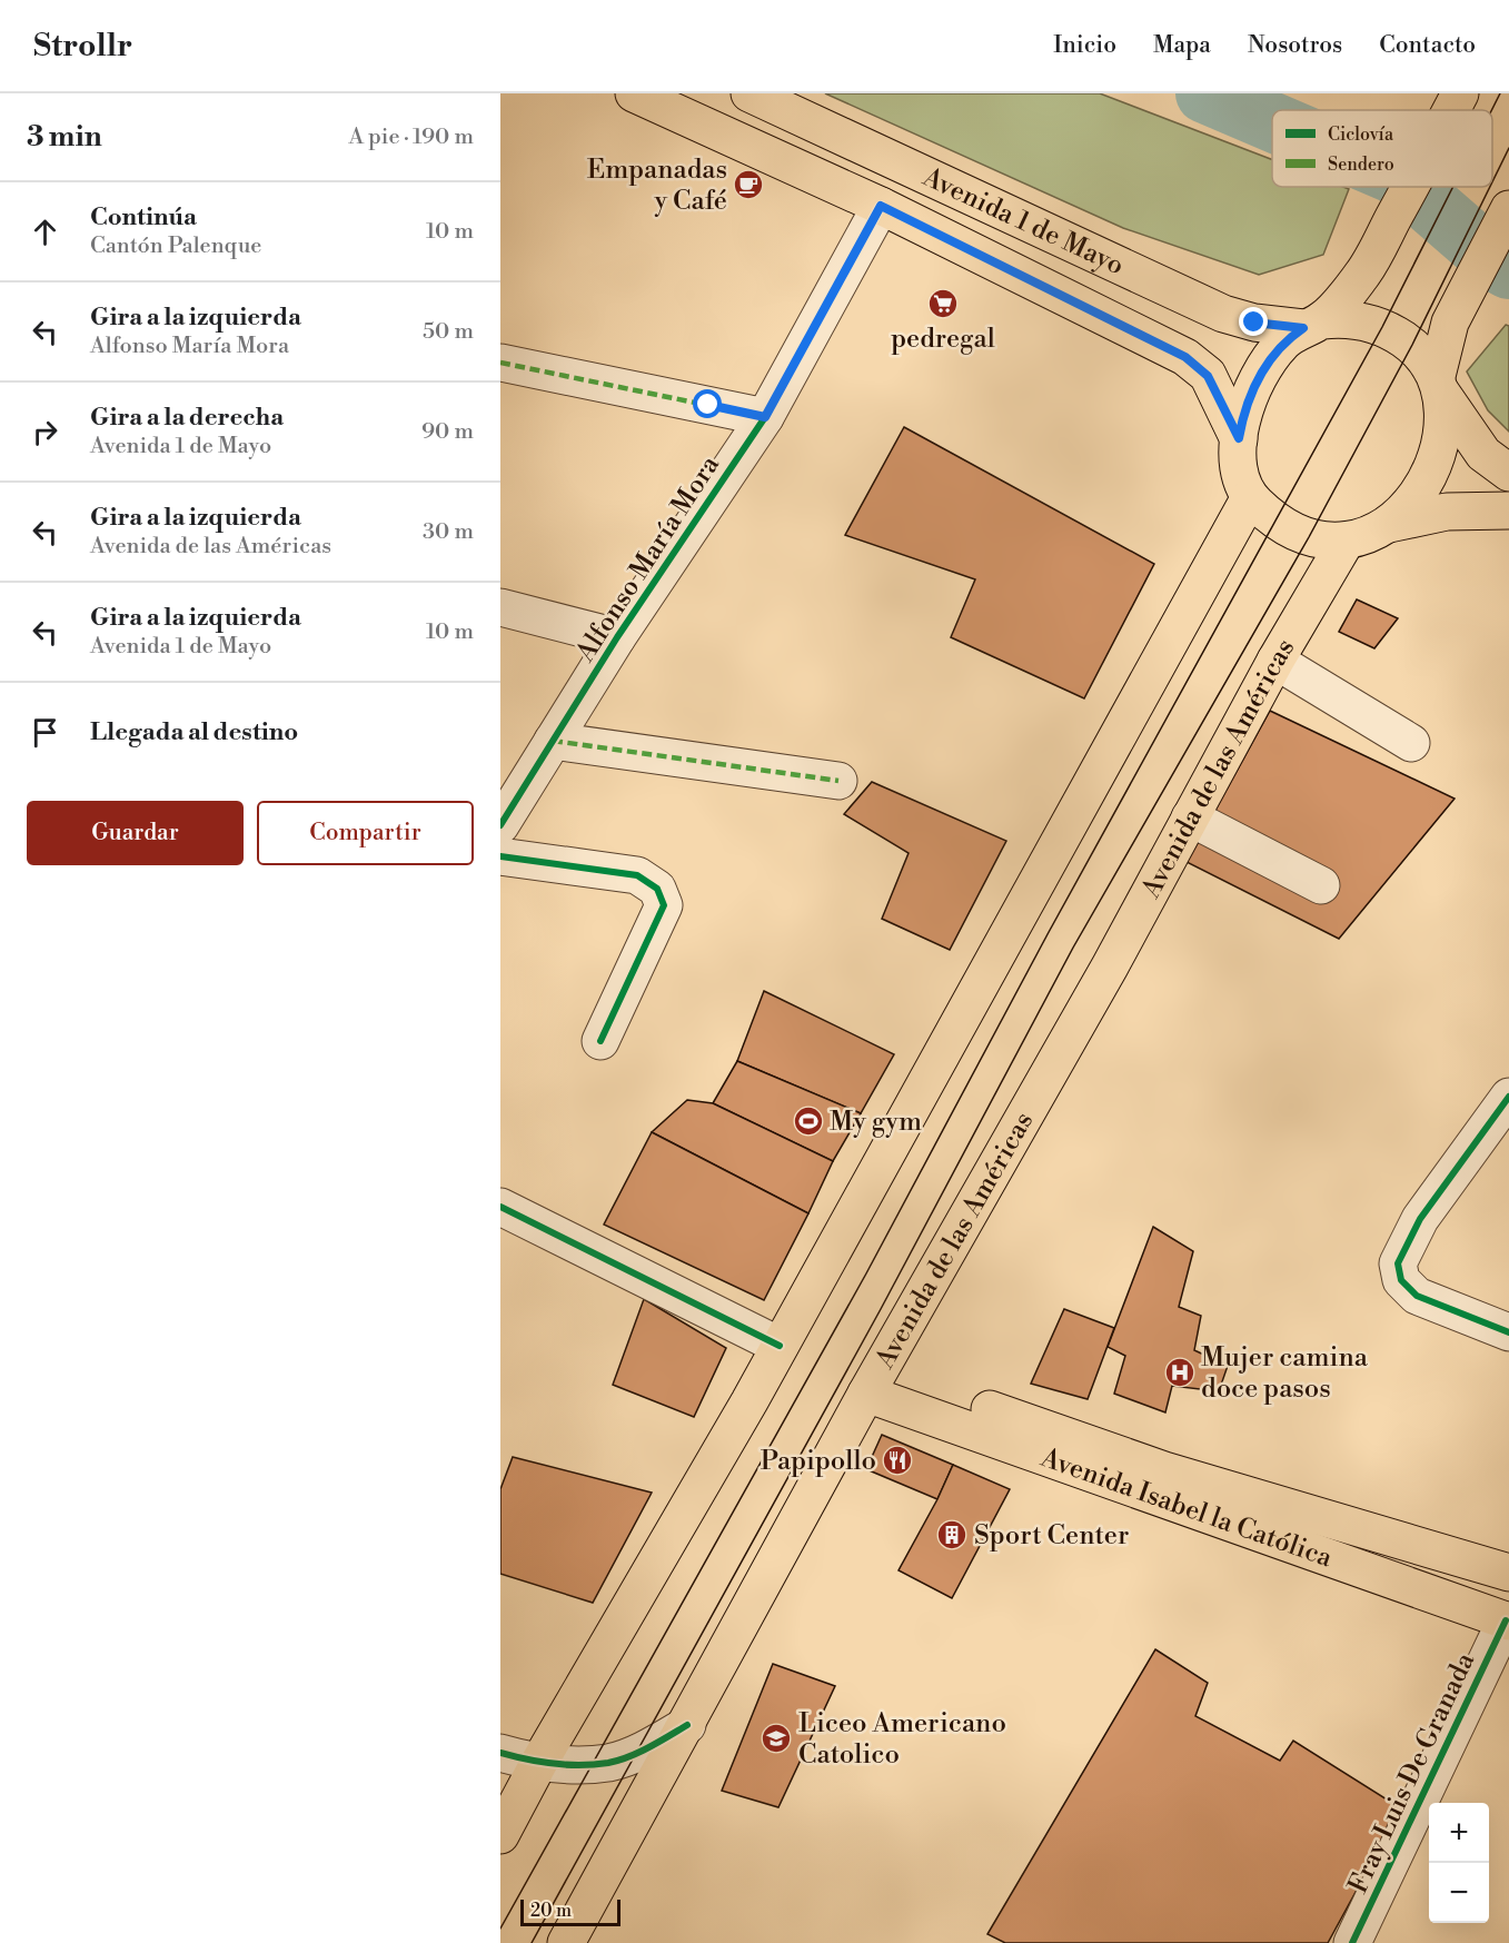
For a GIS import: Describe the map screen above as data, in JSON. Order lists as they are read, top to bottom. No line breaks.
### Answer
{"streets":{"main road":["Avenida 1 de Mayo","Avenida de las Américas","Avenida Isabel la Católica"],"street":["Alfonso María Mora","Fray Luis De Granada"]},"crossings":[["Avenida 1 de Mayo","Alfonso María Mora"],["Avenida 1 de Mayo","Avenida de las Américas"],["Avenida de las Américas","Avenida Isabel la Católica"],["Avenida Isabel la Católica","Fray Luis De Granada"]],"places":{"cafe":["Empanadas y Café"],"supermarket":["pedregal"],"sports":["My gym"],"hospital":["Mujer camina doce pasos"],"restaurant":["Papipollo"],"building":["Sport Center"],"school or university":["Liceo Americano Catolico"]},"legend":["Ciclovía","Sendero"],"scale_bar":"20 m","page":{"header":"Strollr","nav":["Inicio","Mapa","Nosotros","Contacto"],"heading":["3 min","A pie · 190 m"],"list":[["Continúa","Cantón Palenque","10 m"],["Gira a la izquierda","Alfonso María Mora","50 m"],["Gira a la derecha","Avenida 1 de Mayo","90 m"],["Gira a la izquierda","Avenida de las Américas","30 m"],["Gira a la izquierda","Avenida 1 de Mayo","10 m"],"Llegada al destino"],"buttons":["Guardar","Compartir"],"map_buttons":["+","−"],"scale":"20 m"}}
